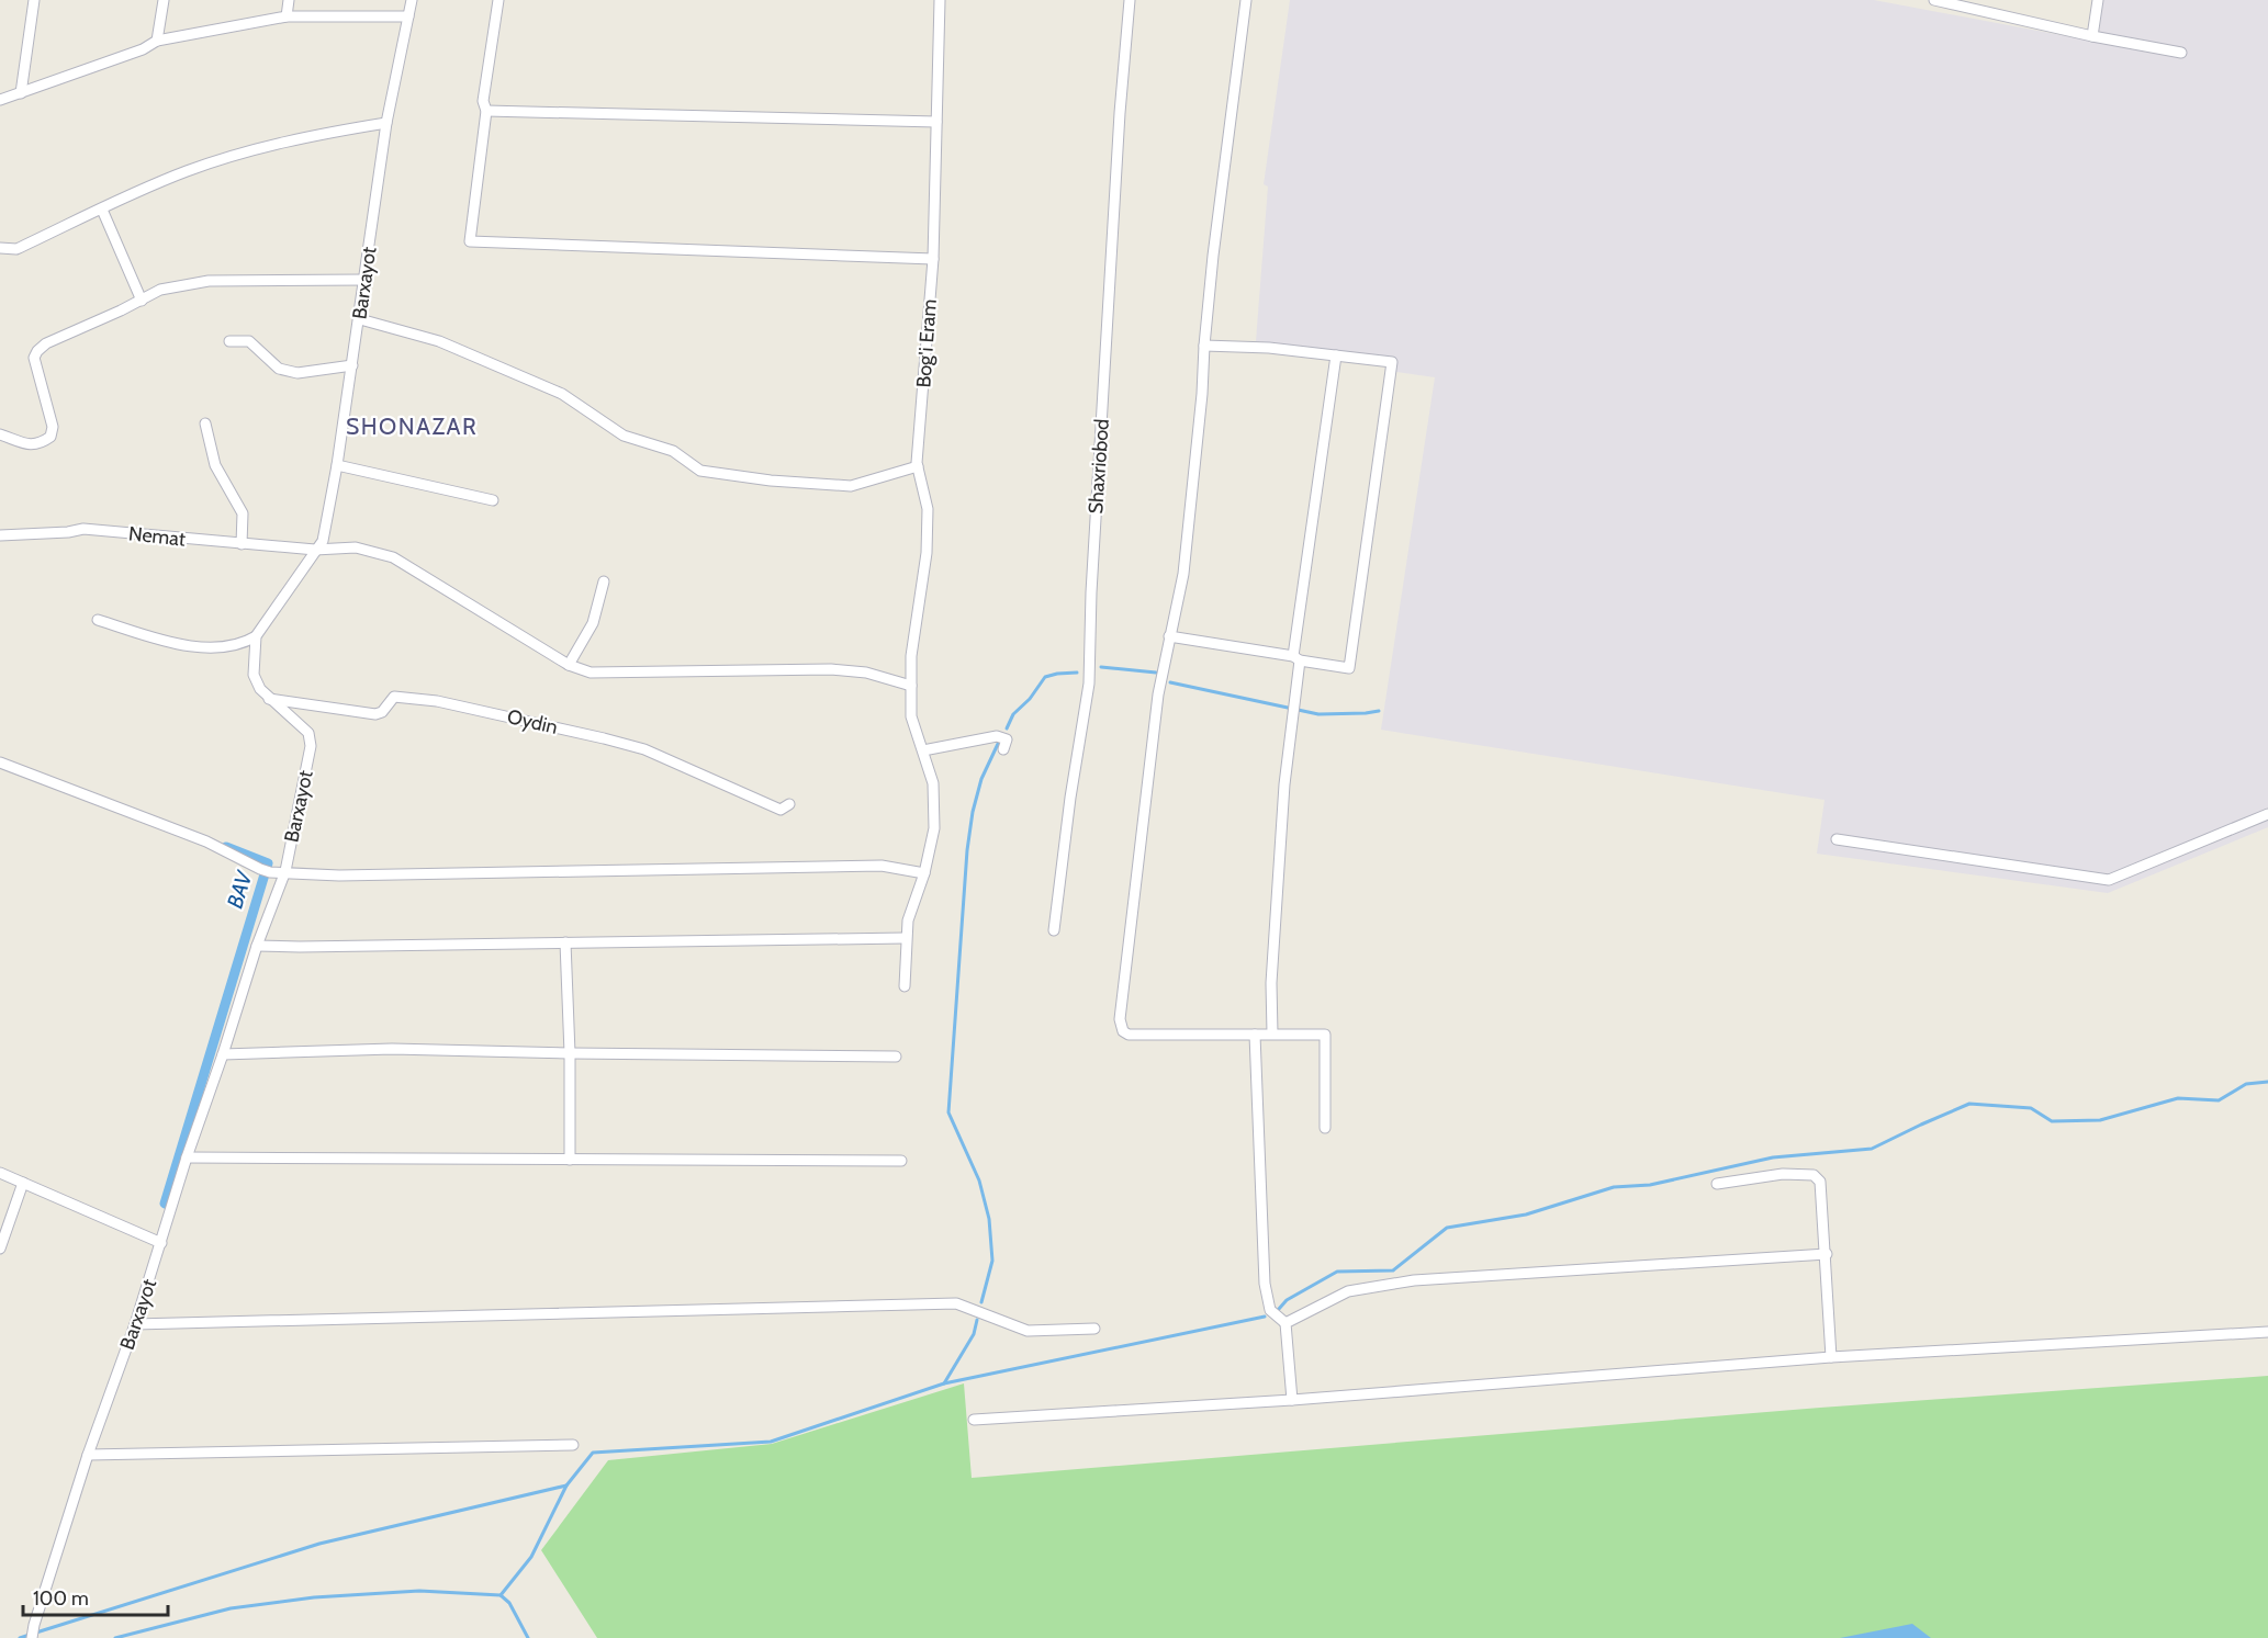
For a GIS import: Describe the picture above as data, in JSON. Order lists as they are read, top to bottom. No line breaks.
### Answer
{"streets":{"street":["Barxayot","Bog'i Eram","Shaxriobod","Nemat","Oydin"]},"crossings":[["Barxayot","Nemat"],["Barxayot","Oydin"],["Bog'i Eram","Nemat"]],"districts":["SHONAZAR"],"water":["BAV"],"scale_bar":"100 m"}
